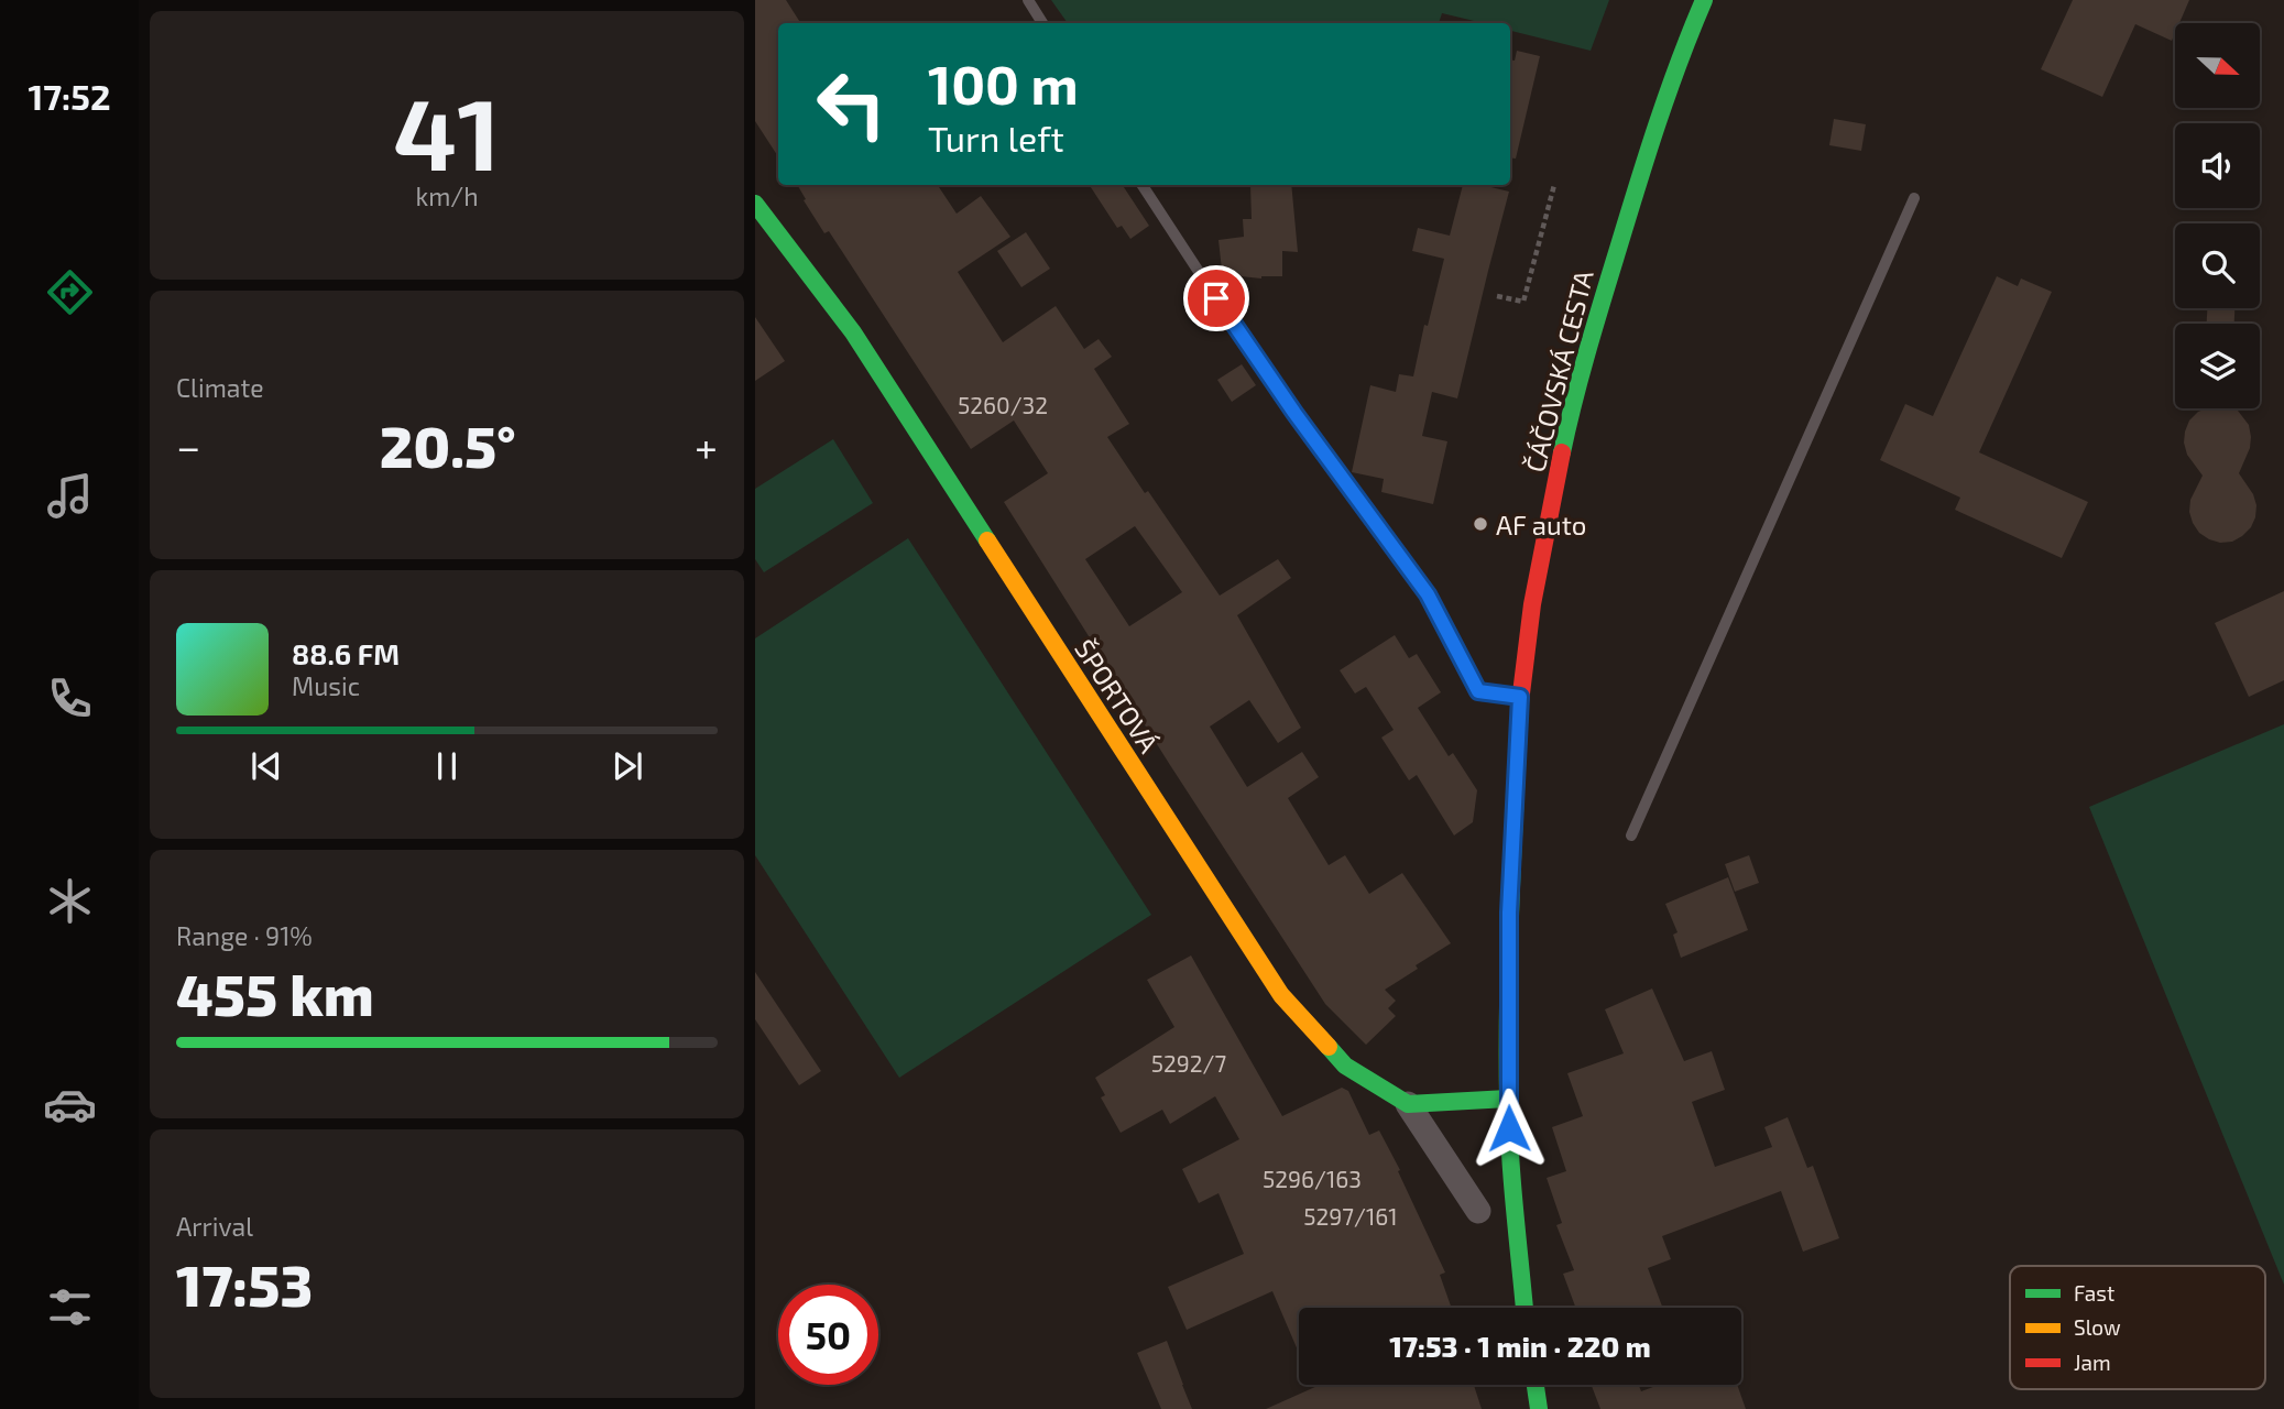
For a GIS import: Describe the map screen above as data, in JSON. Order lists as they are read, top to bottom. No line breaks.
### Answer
{"streets":{"main road":["ČÁČOVSKÁ CESTA","ŠPORTOVÁ"]},"places":["AF auto"],"house_numbers":["5260/32","5292/7","5296/163","5297/161"],"legend":["Fast","Slow","Jam"],"north":"right","page":{"tabs":"17:52","tile":[["41","km/h"],"Climate",["Range · 91%","455 km"],["Arrival","17:53"]],"turn":["100 m","Turn left"],"heat":["−","20.5°","+"],"song":["88.6 FM","Music"],"limit":"50","trip":"17:53 · 1 min · 220 m"}}
